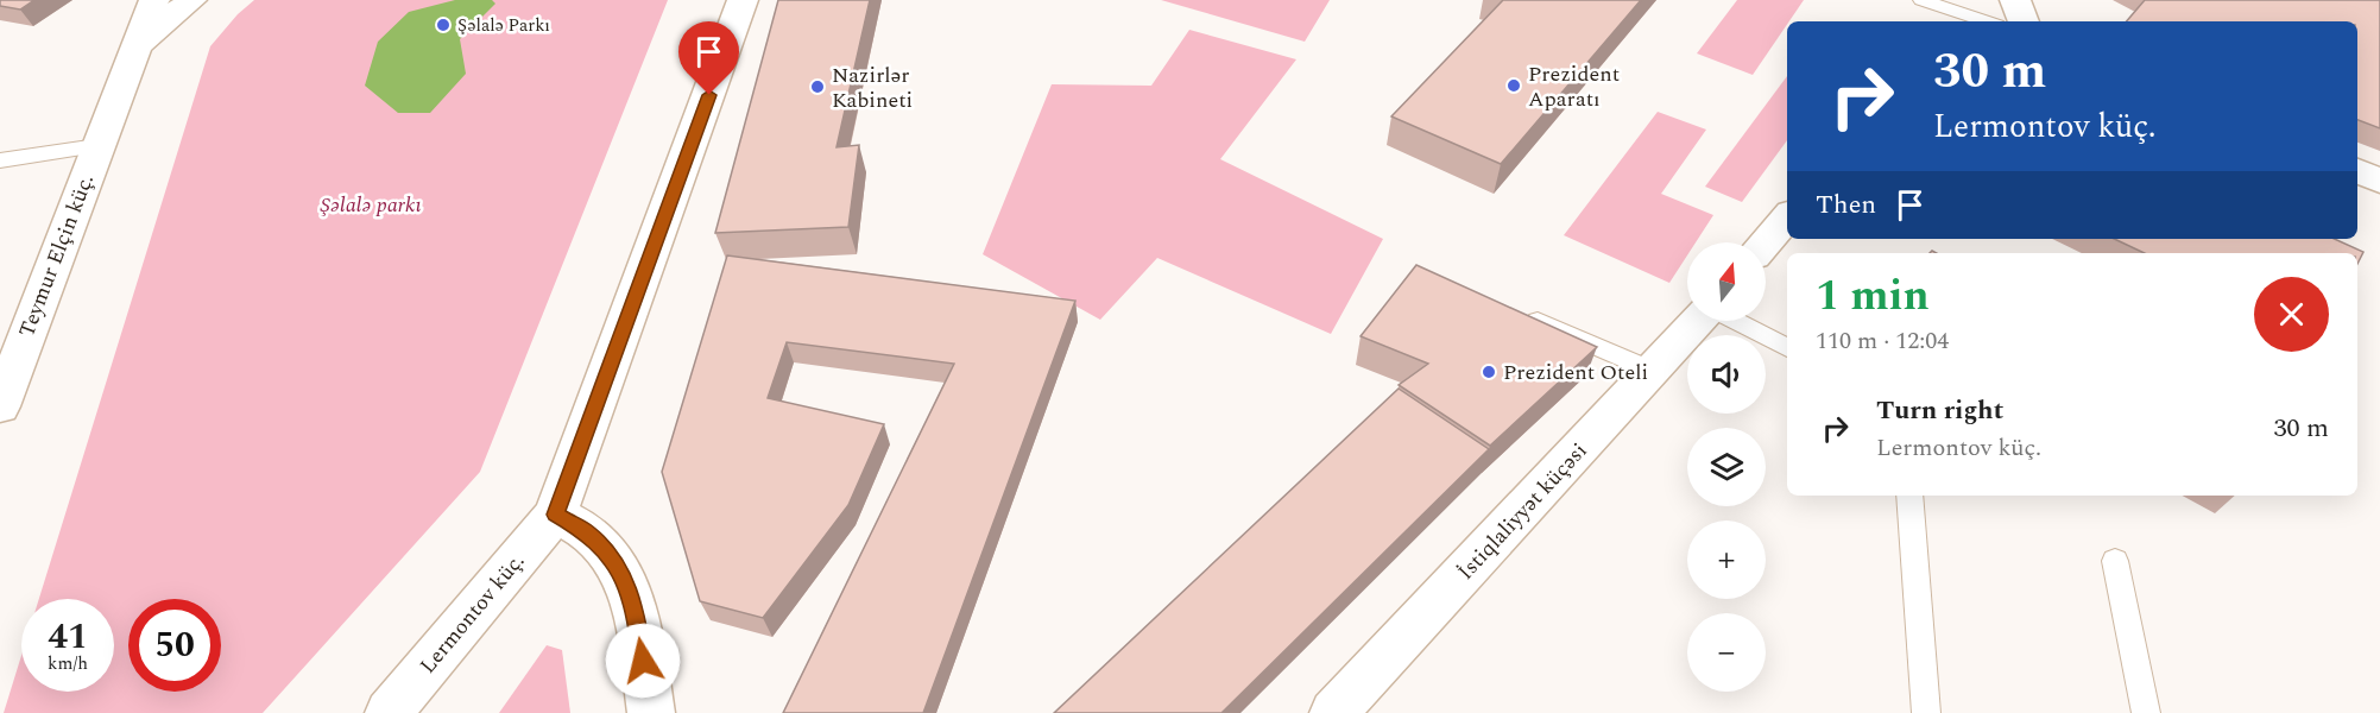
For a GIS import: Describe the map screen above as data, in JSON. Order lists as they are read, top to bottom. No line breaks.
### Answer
{"streets":{"main road":["Teymur Elçin küç.","İstiqlaliyyət küçəsi","Lermontov küç."]},"parks":["Şəlalə parkı"],"places":["Şəlalə Parkı","Prezident Aparatı","Nazirlər Kabineti","Prezident Oteli"],"north":"top","page":{"turn":["30 m","Lermontov küç."],"then":"Then","map_buttons":["+","−"],"heading":["1 min","110 m · 12:04"],"list":[{"name":"Turn right","note":"Lermontov küç.","value":"30 m"}],"speed":"41 km/h","limit":"50"}}
